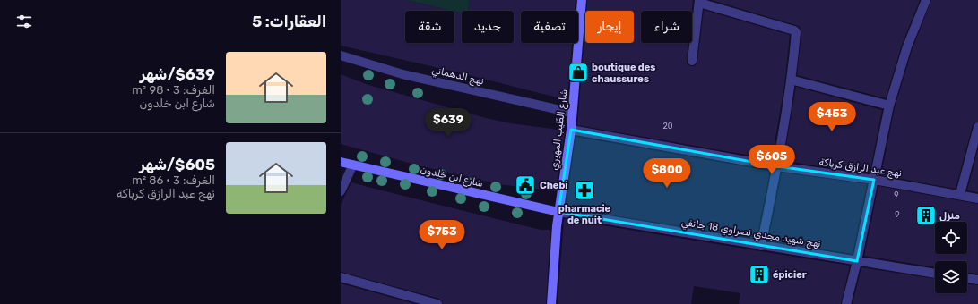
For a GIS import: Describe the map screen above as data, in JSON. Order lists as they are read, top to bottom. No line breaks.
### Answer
{"streets":{"street":["نهج الدهماني","شارع الطّيب المهيري","نهج عبد الرازق كرباكة","شارع ابن خلدون","نهج شهيد مجدي نصراوي 18 جانفي"]},"crossings":[["نهج الدهماني","شارع الطّيب المهيري"],["شارع الطّيب المهيري","نهج عبد الرازق كرباكة"],["شارع الطّيب المهيري","شارع ابن خلدون"],["شارع الطّيب المهيري","نهج شهيد مجدي نصراوي 18 جانفي"],["شارع ابن خلدون","نهج شهيد مجدي نصراوي 18 جانفي"]],"places":{"shop":["boutique des chaussures"],"public building":["Chebi"],"pharmacy":["pharmacie de nuit"],"building":["منزل","épicier"]},"house_numbers":["20","9","9"],"page":{"heading":"العقارات: 5","chip":["شراء","إيجار","تصفية","جديد","شقة"],"list":[{"name":"$639/شهر","note":"الغرف: 3 · 98 m² · شارع ابن خلدون"},{"name":"$605/شهر","note":"الغرف: 3 · 86 m² · نهج عبد الرازق كرباكة"}],"price":["$453","$639","$605","$800","$753"]}}
